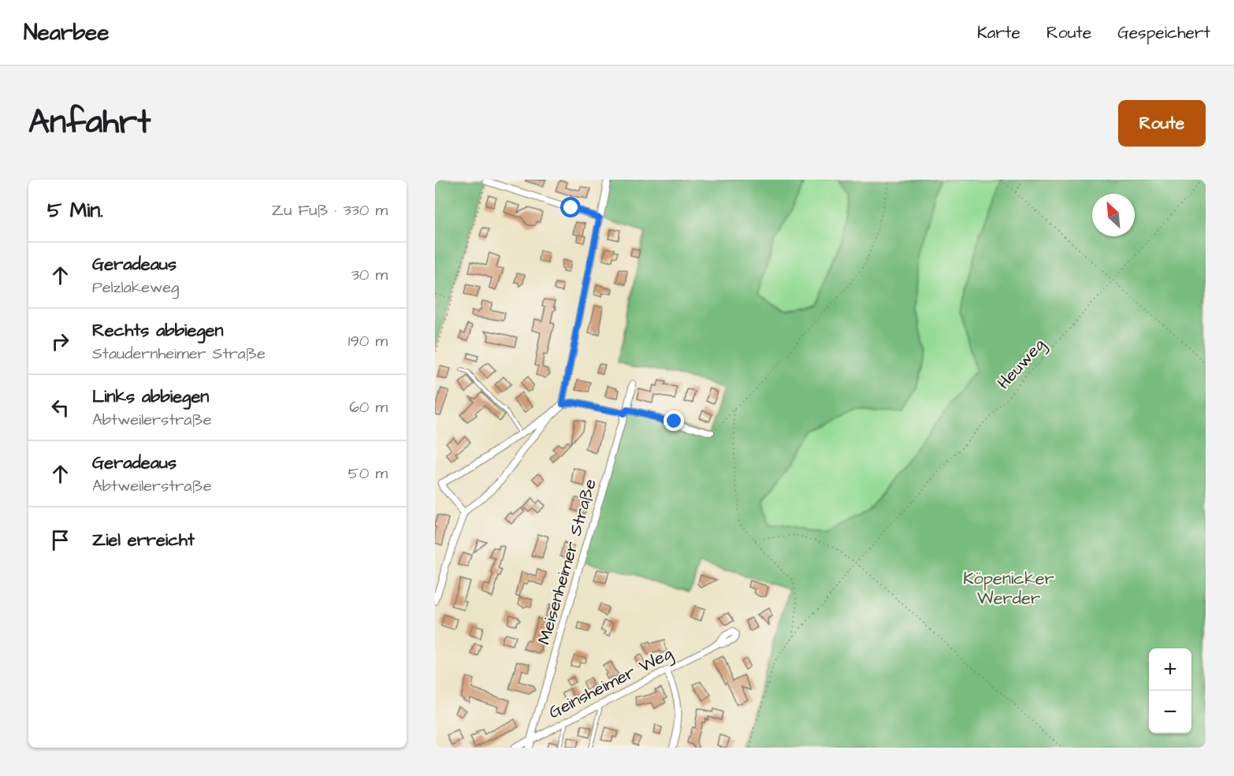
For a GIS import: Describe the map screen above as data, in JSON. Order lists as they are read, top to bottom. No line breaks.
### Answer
{"streets":{"street":["Meisenheimer Straße","Geinsheimer Weg"],"path":["Heuweg"]},"crossings":[["Meisenheimer Straße","Geinsheimer Weg"]],"parks":["Köpenicker Werder"],"north":"top left","page":{"header":"Nearbee","nav":["Karte","Route","Gespeichert"],"title":"Anfahrt","buttons":"Route","heading":["5 Min.","Zu Fuß · 330 m"],"list":[["Geradeaus","Pelzlakeweg","30 m"],["Rechts abbiegen","Staudernheimer Straße","190 m"],["Links abbiegen","Abtweilerstraße","60 m"],["Geradeaus","Abtweilerstraße","50 m"],"Ziel erreicht"],"map_buttons":["+","−"]}}
